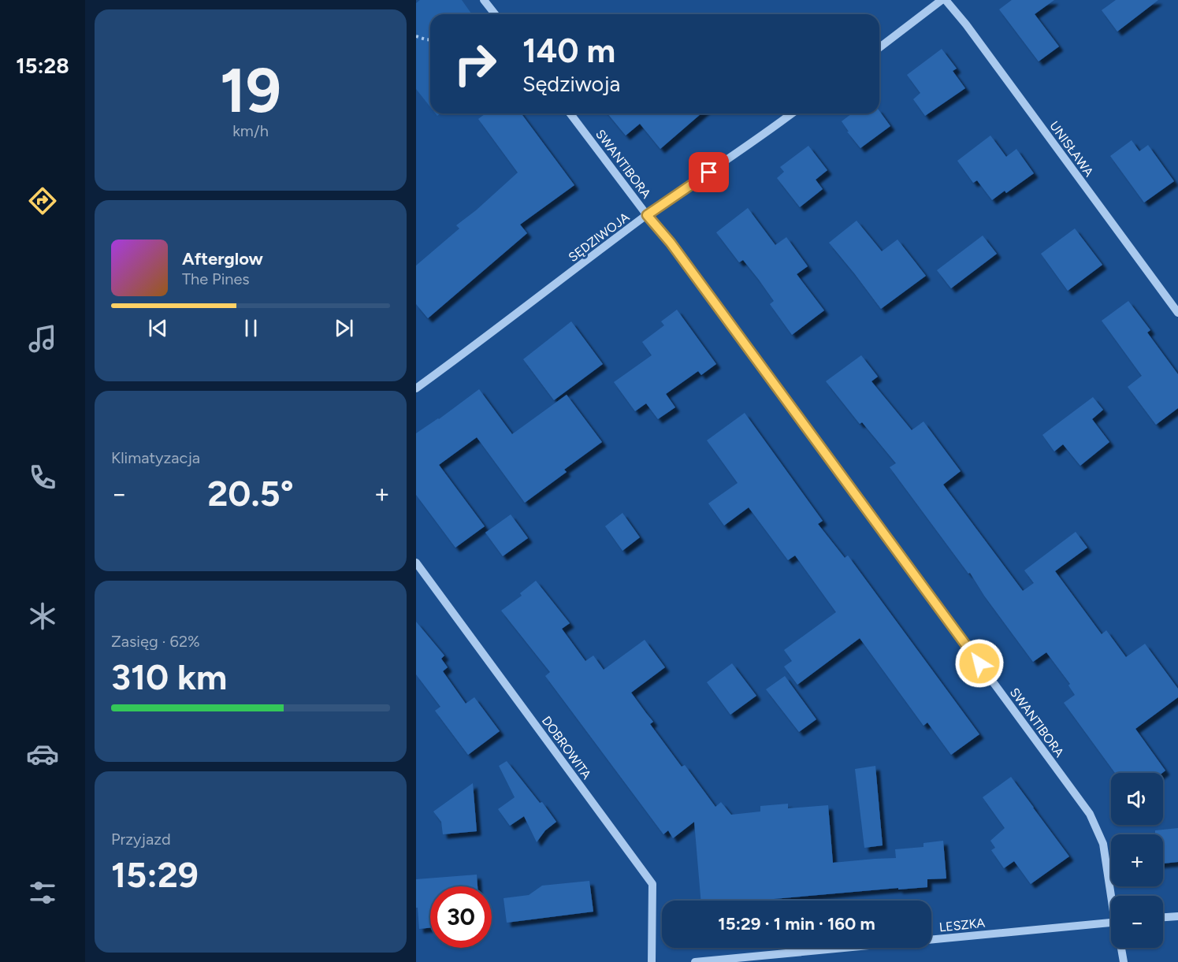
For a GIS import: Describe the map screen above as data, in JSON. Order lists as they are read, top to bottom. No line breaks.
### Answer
{"streets":{"street":["UNISŁAWA","SWANTIBORA","SĘDZIWOJA","DOBROWITA","LESZKA"]},"crossings":[["SWANTIBORA","SĘDZIWOJA"]],"page":{"tabs":"15:28","tile":[["19","km/h"],"Klimatyzacja",["Zasięg · 62%","310 km"],["Przyjazd","15:29"]],"turn":["140 m","Sędziwoja"],"song":["Afterglow","The Pines"],"heat":["−","20.5°","+"],"map_buttons":["+","−"],"limit":"30","trip":"15:29 · 1 min · 160 m"}}
